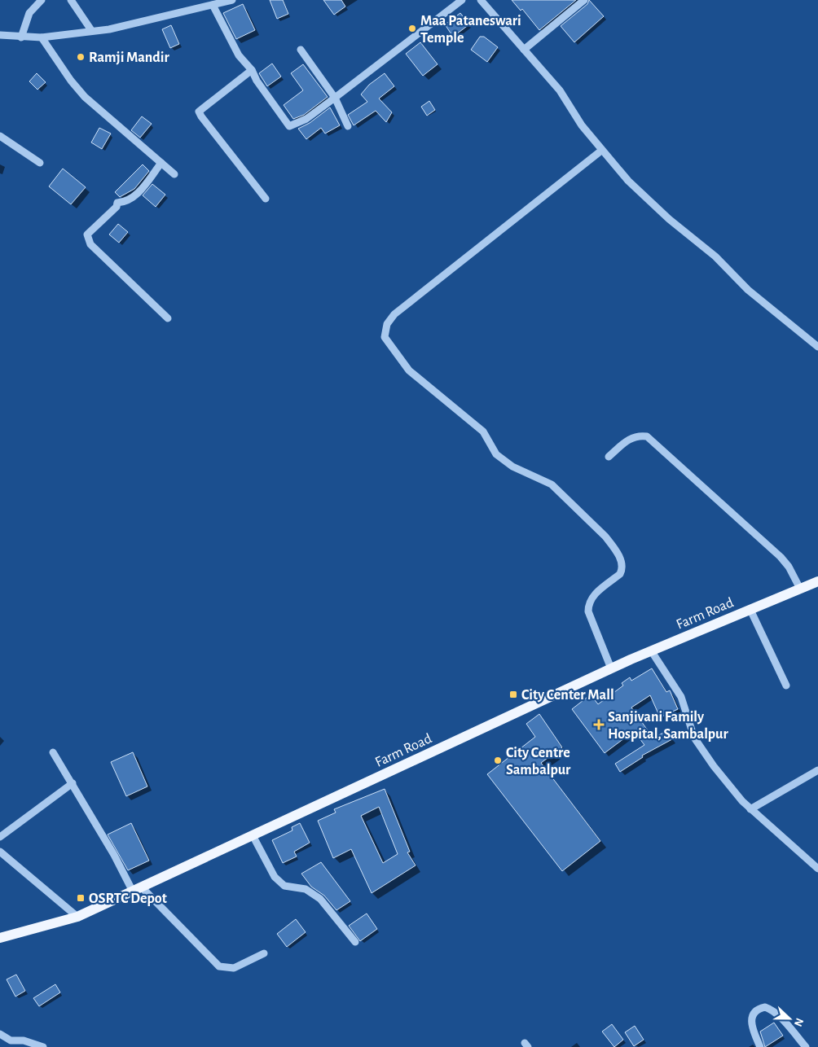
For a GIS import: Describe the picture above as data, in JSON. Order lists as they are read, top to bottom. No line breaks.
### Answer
{"streets":{"main road":["Farm Road"]},"places":{"other":["Maa Pataneswari Temple","Ramji Mandir","City Centre Sambalpur"],"transit":["City Center Mall","OSRTC Depot"],"health":["Sanjivani Family Hospital, Sambalpur"]},"north":"right"}
